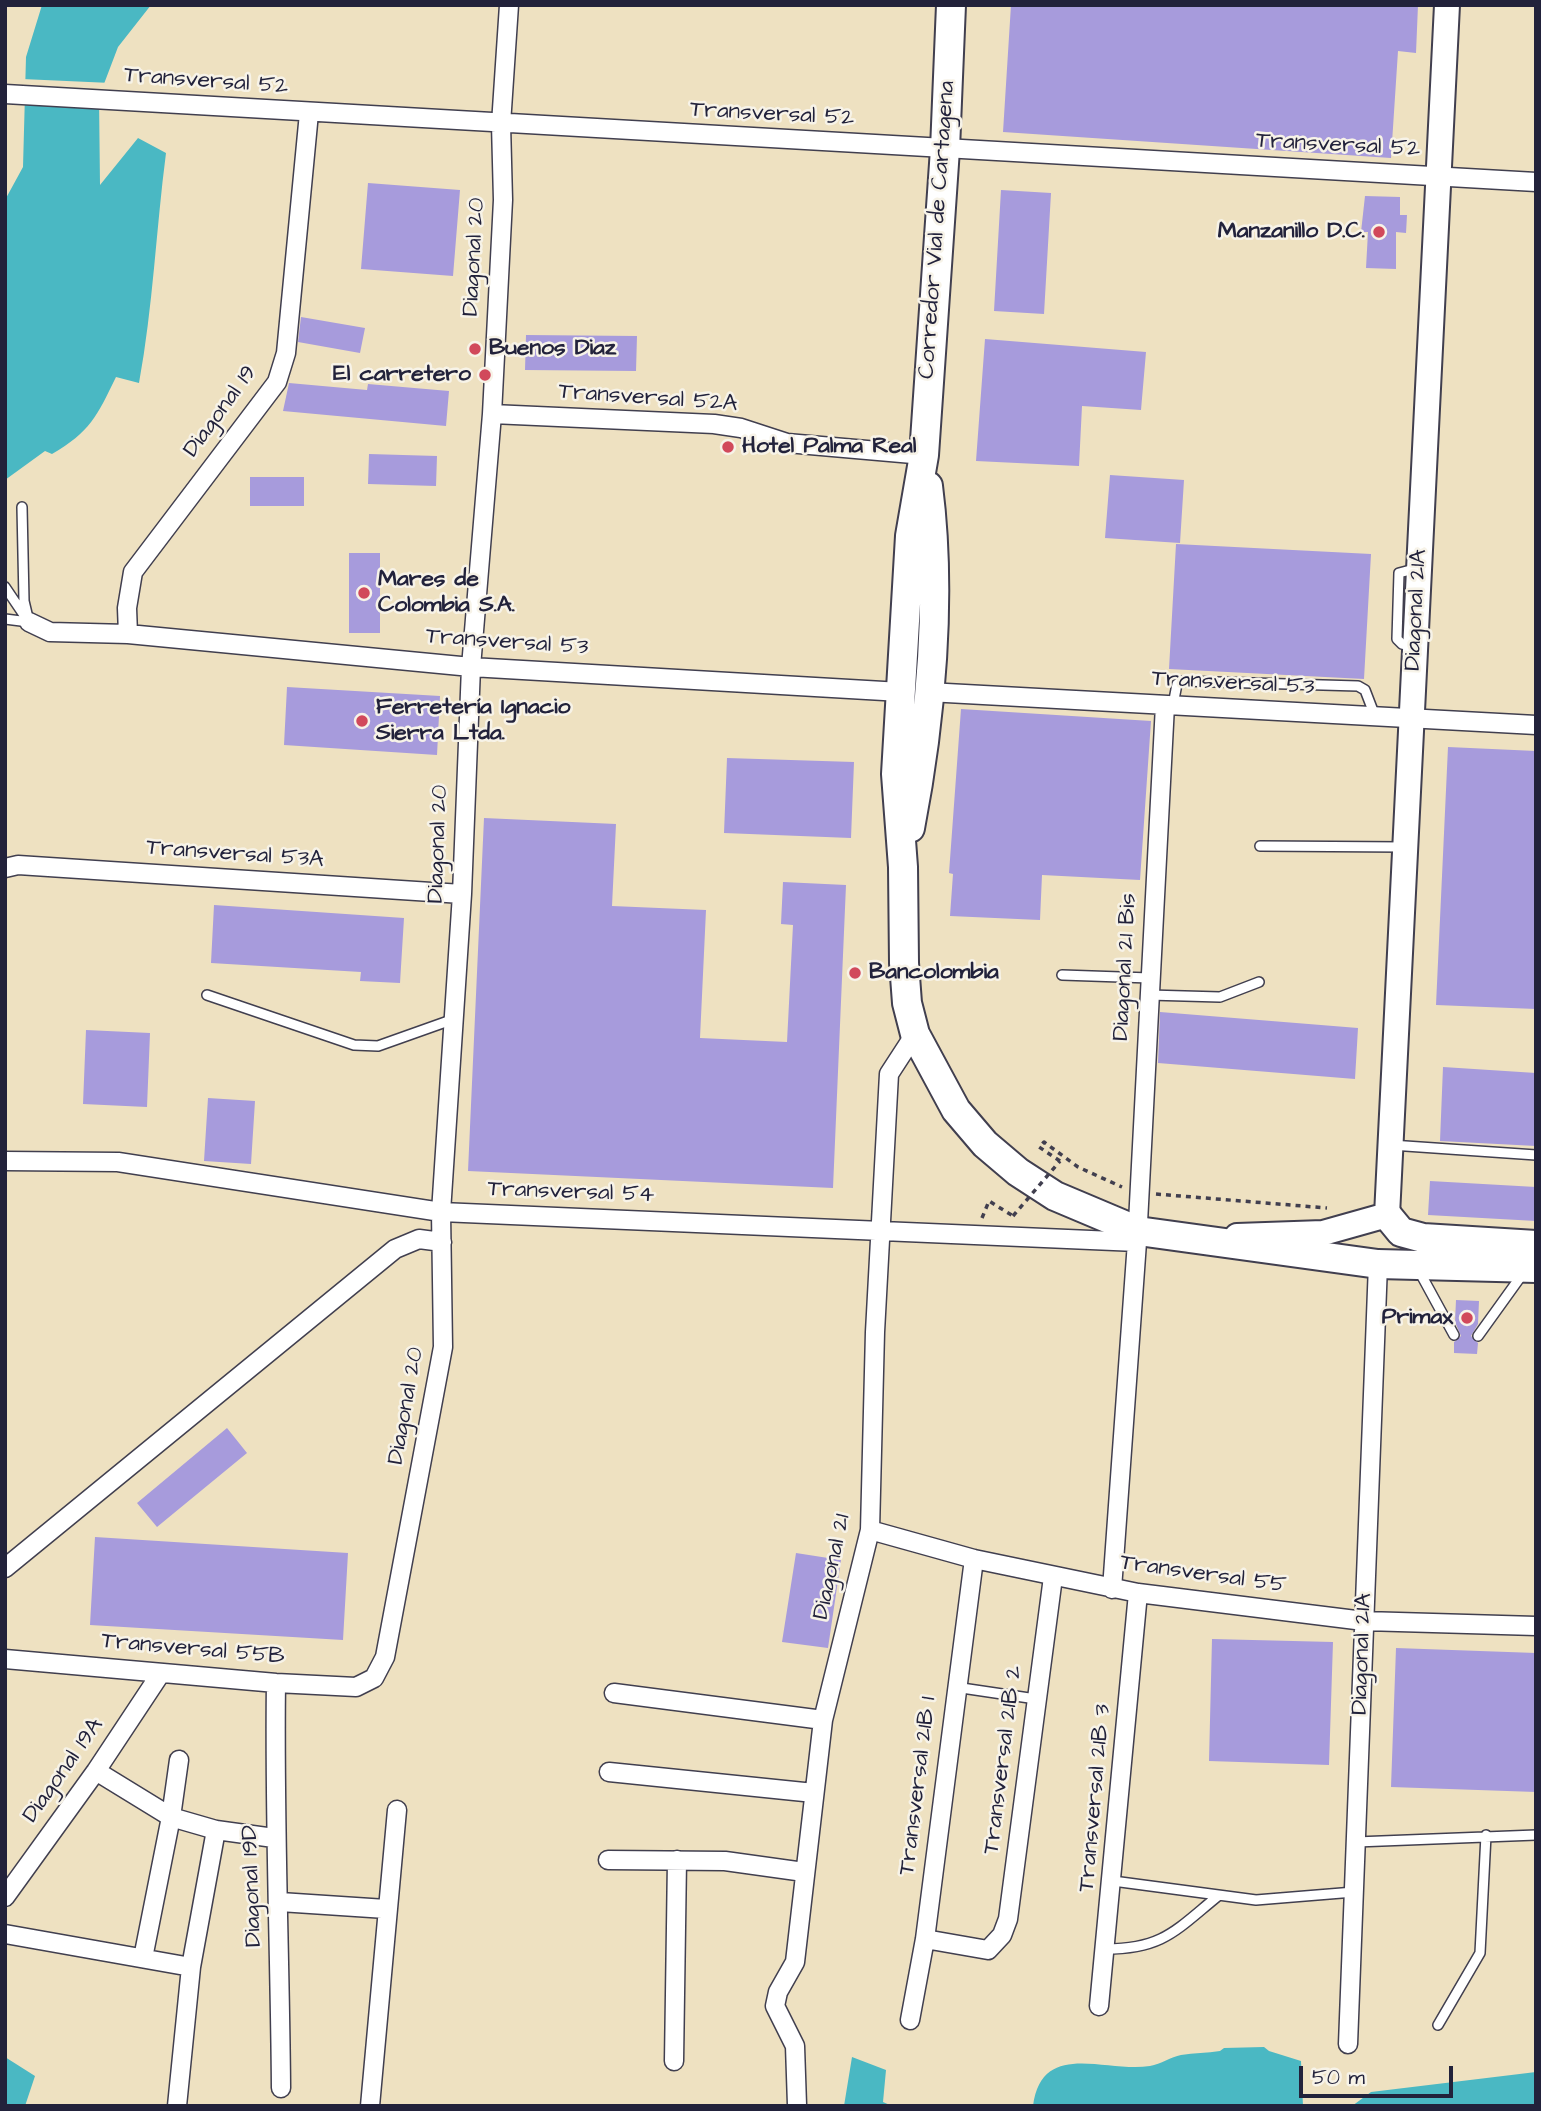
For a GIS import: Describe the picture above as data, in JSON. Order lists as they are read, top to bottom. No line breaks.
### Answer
{"streets":{"main road":["Corredor Vial de Cartagena"],"street":["Transversal 52","Diagonal 20","Transversal 52A","Diagonal 19","Diagonal 21A","Transversal 53","Transversal 53A","Diagonal 21 Bis","Transversal 54","Diagonal 21","Transversal 55","Transversal 55B","Transversal 21B 2","Diagonal 19A","Transversal 21B 1","Transversal 21B 3","Diagonal 19D"]},"crossings":[["Transversal 52","Corredor Vial de Cartagena"],["Transversal 52","Diagonal 20"],["Transversal 52","Diagonal 19"],["Transversal 52","Diagonal 21A"],["Corredor Vial de Cartagena","Transversal 52A"],["Corredor Vial de Cartagena","Diagonal 21A"],["Corredor Vial de Cartagena","Transversal 53"],["Corredor Vial de Cartagena","Diagonal 21 Bis"],["Corredor Vial de Cartagena","Transversal 54"],["Corredor Vial de Cartagena","Diagonal 21"],["Diagonal 20","Transversal 52A"],["Diagonal 20","Transversal 53"],["Diagonal 20","Transversal 53A"],["Diagonal 20","Transversal 54"],["Diagonal 20","Transversal 55B"],["Diagonal 19","Transversal 53"],["Diagonal 21A","Transversal 53"],["Diagonal 21A","Transversal 55"],["Transversal 53","Diagonal 21 Bis"],["Diagonal 21 Bis","Transversal 54"],["Transversal 54","Diagonal 21"],["Diagonal 21","Transversal 55"],["Transversal 55","Transversal 21B 2"],["Transversal 55","Transversal 21B 1"],["Transversal 55","Transversal 21B 3"],["Transversal 55B","Diagonal 19A"],["Transversal 55B","Diagonal 19D"],["Transversal 21B 2","Transversal 21B 1"]],"places":["Manzanillo D.C.","Buenos Diaz","El carretero","Hotel Palma Real","Mares de Colombia S.A.","Ferretería Ignacio Sierra Ltda.","Bancolombia","Primax"],"scale_bar":"50 m"}
